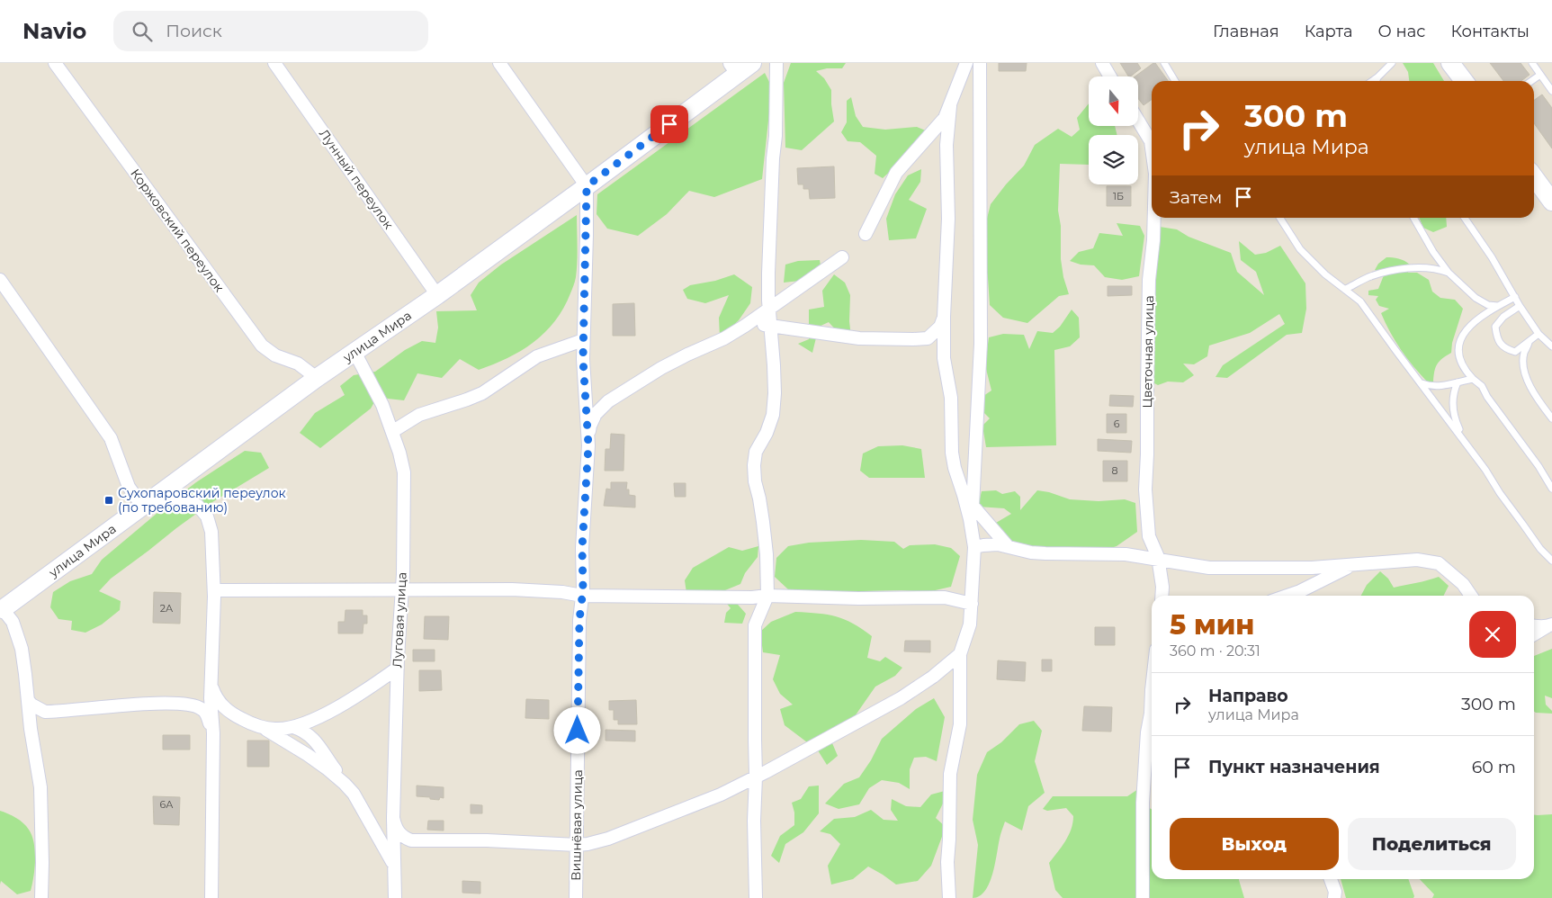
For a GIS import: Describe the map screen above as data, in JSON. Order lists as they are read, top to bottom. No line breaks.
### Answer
{"streets":{"main road":["улица Мира"],"street":["Лунный переулок","Коржовский переулок","Цветочная улица","Луговая улица","Вишнёвая улица"]},"crossings":[["Лунный переулок","улица Мира"],["Коржовский переулок","улица Мира"],["улица Мира","Луговая улица"],["улица Мира","Вишнёвая улица"]],"places":{"transit":["Сухопаровский переулок (по требованию)"]},"house_numbers":["1Б","6","8","2А","6А"],"north":"bottom","page":{"header":"Navio","search":"Поиск","nav":["Главная","Карта","О нас","Контакты"],"turn":["300 m","улица Мира"],"then":"Затем","heading":["5 мин","360 m · 20:31"],"list":[{"name":"Направо","note":"улица Мира","value":"300 m"},{"name":"Пункт назначения","value":"60 m"}],"buttons":["Выход","Поделиться"]}}
